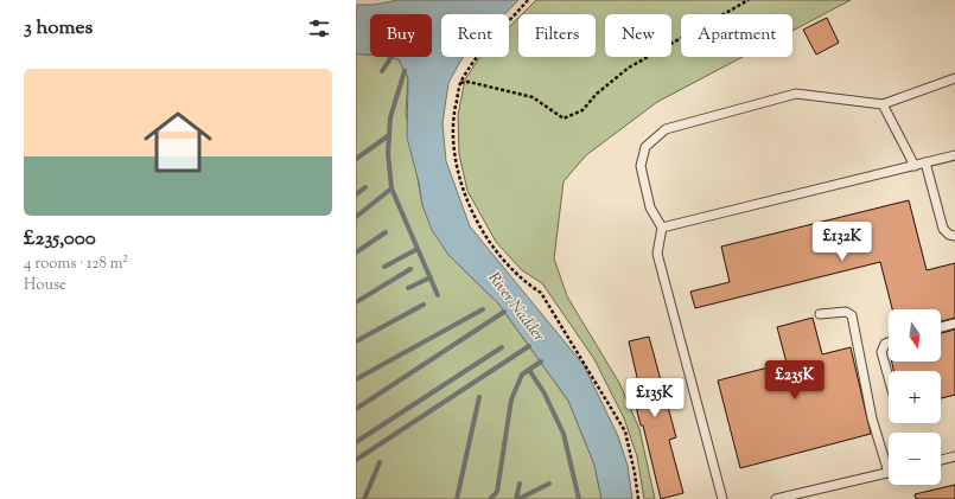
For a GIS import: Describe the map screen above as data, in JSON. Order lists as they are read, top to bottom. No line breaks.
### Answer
{"water":["River Nadder"],"north":"bottom","page":{"heading":"3 homes","chip":["Buy","Rent","Filters","New","Apartment"],"list":[{"name":"£235,000","note":"4 rooms · 128 m² · House"}],"price":["£132K","£235K","£135K"],"map_buttons":["+","−"]}}
